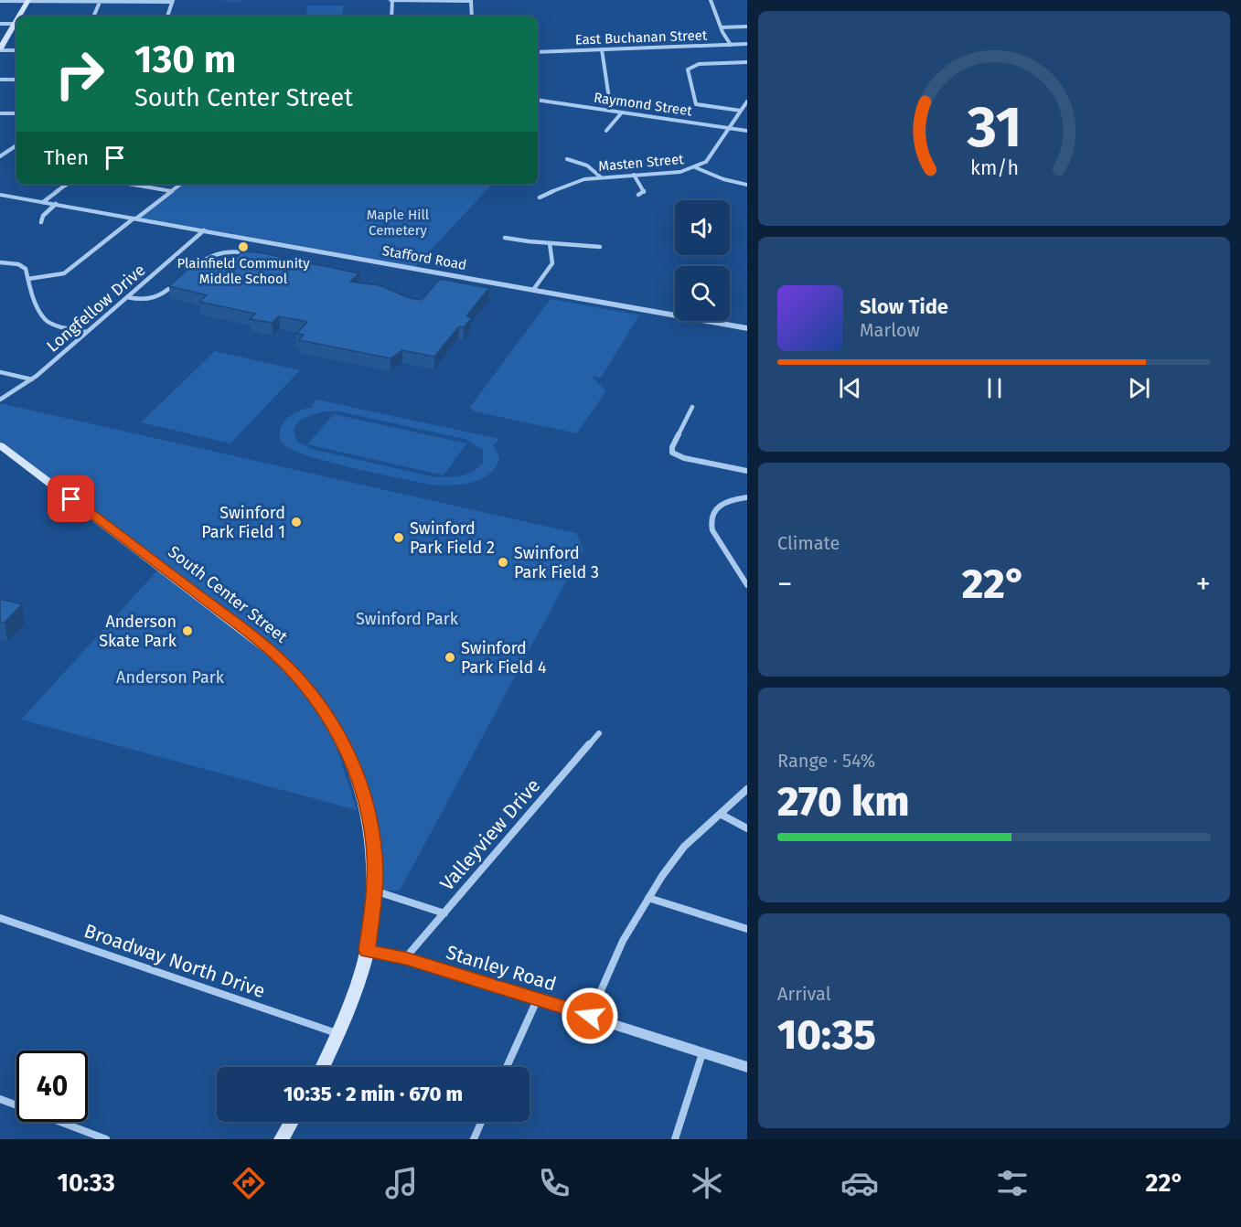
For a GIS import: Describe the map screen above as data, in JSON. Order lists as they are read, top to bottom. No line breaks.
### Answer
{"streets":{"main road":["South Center Street"],"street":["East Buchanan Street","Raymond Street","Masten Street","Stafford Road","Longfellow Drive","Valleyview Drive","Broadway North Drive","Stanley Road"]},"crossings":[["Raymond Street","Masten Street"],["Stafford Road","Longfellow Drive"],["South Center Street","Broadway North Drive"],["South Center Street","Stanley Road"],["Valleyview Drive","Stanley Road"]],"parks":["Maple Hill Cemetery","Swinford Park","Anderson Park"],"places":["Plainfield Community Middle School","Swinford Park Field 1","Swinford Park Field 2","Swinford Park Field 3","Anderson Skate Park","Swinford Park Field 4"],"page":{"turn":["130 m","South Center Street"],"then":"Then","song":["Slow Tide","Marlow"],"tile":["Climate",["Range · 54%","270 km"],["Arrival","10:35"]],"heat":["−","22°","+"],"limit":"40","trip":"10:35 · 2 min · 670 m","tabs":["10:33","22°"],"gauge":["31","km/h"]}}
